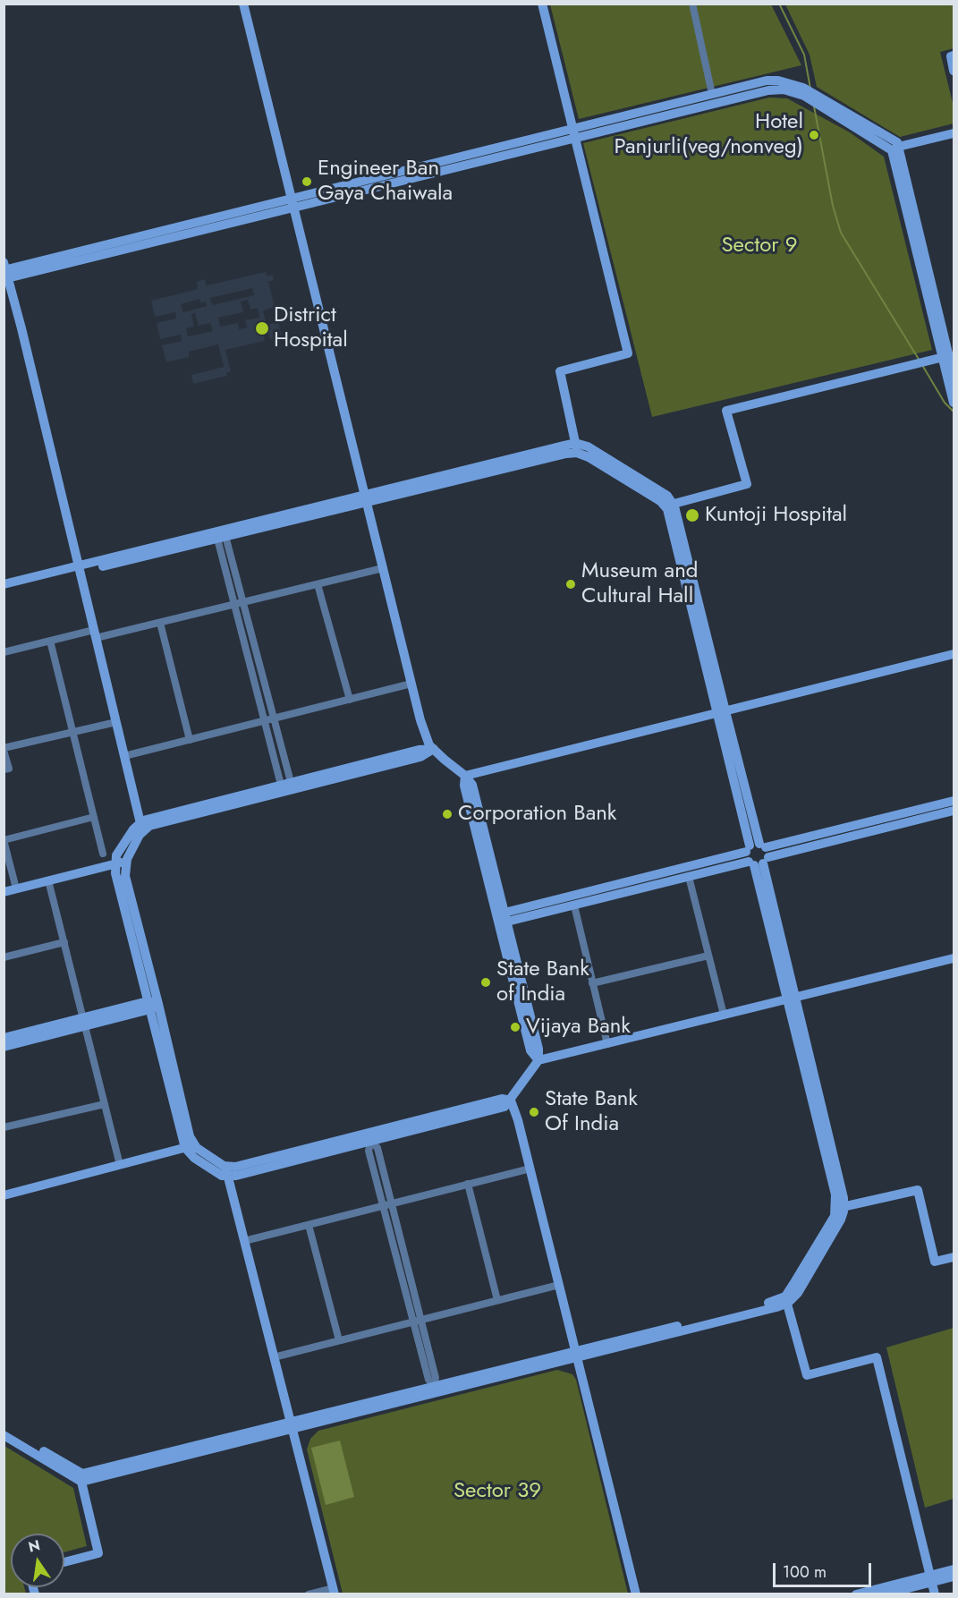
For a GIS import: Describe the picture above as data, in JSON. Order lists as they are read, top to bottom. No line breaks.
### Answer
{"parks":["Sector 9","Sector 39"],"places":["Hotel Panjurli(veg/nonveg)","Engineer Ban Gaya Chaiwala","District Hospital","Kuntoji Hospital","Museum and Cultural Hall","Corporation Bank","State Bank of India","Vijaya Bank","State Bank Of India"],"scale_bar":"100 m","north":"top"}
